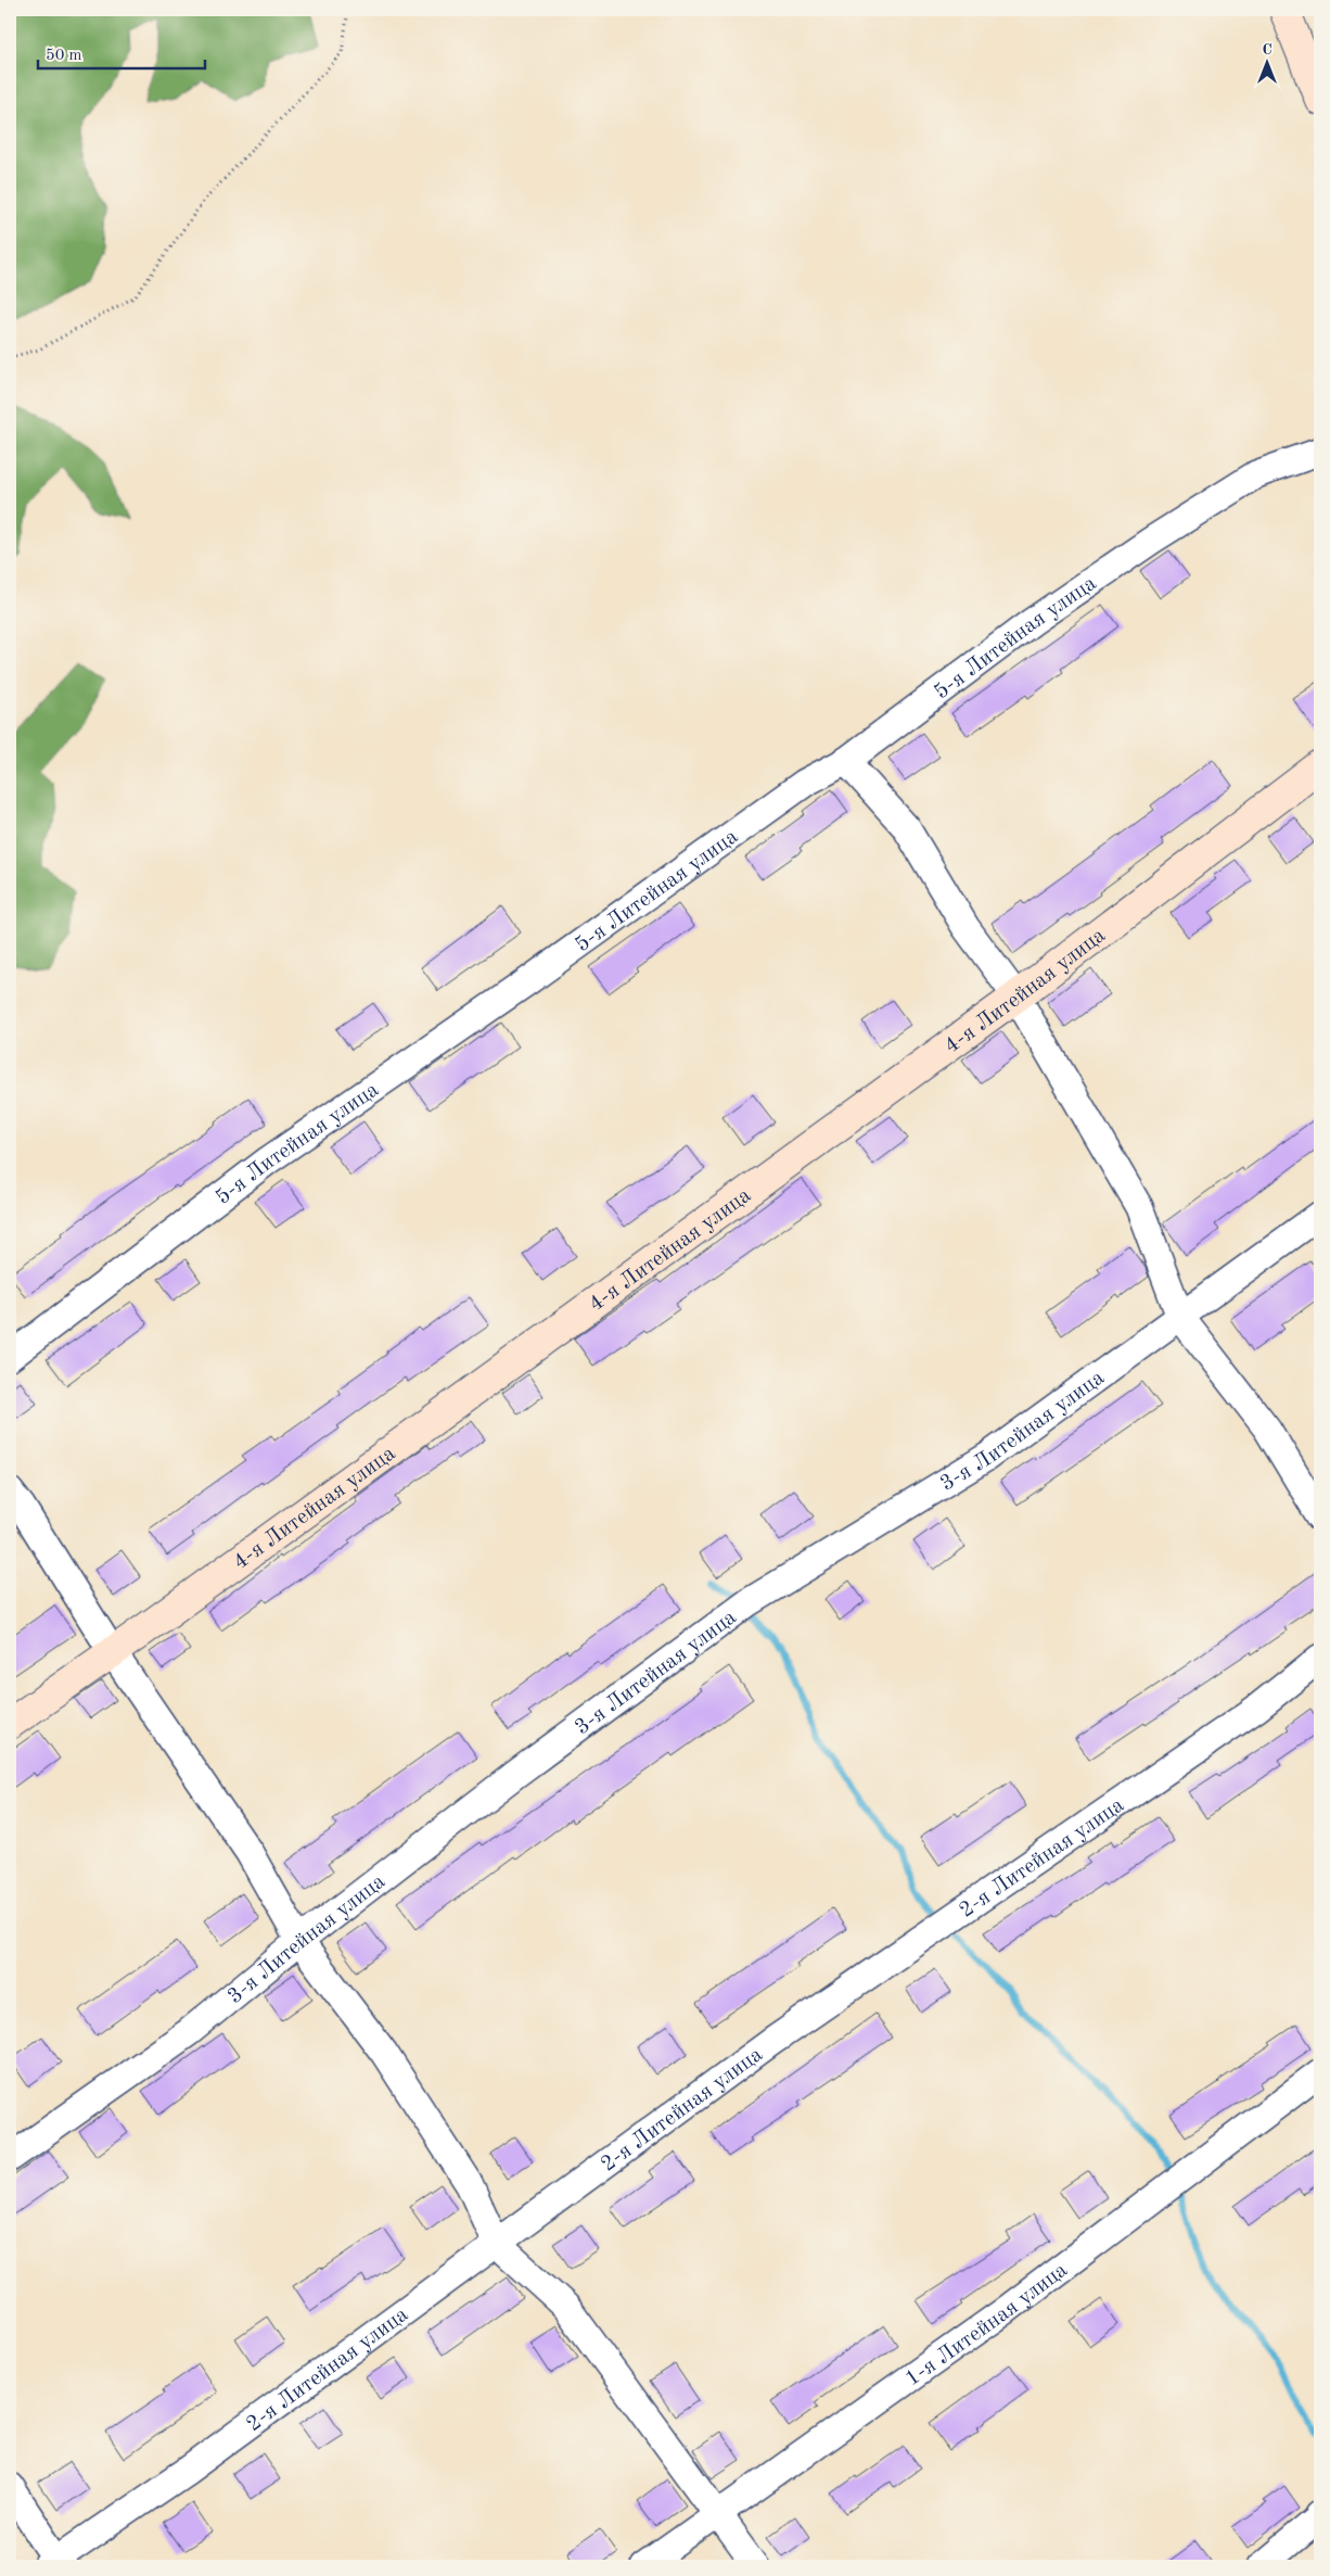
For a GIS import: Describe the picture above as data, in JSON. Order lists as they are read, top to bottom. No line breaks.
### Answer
{"streets":{"street":["5-я Литейная улица","4-я Литейная улица","3-я Литейная улица","2-я Литейная улица","1-я Литейная улица"]},"scale_bar":"50 m","north":"top"}
